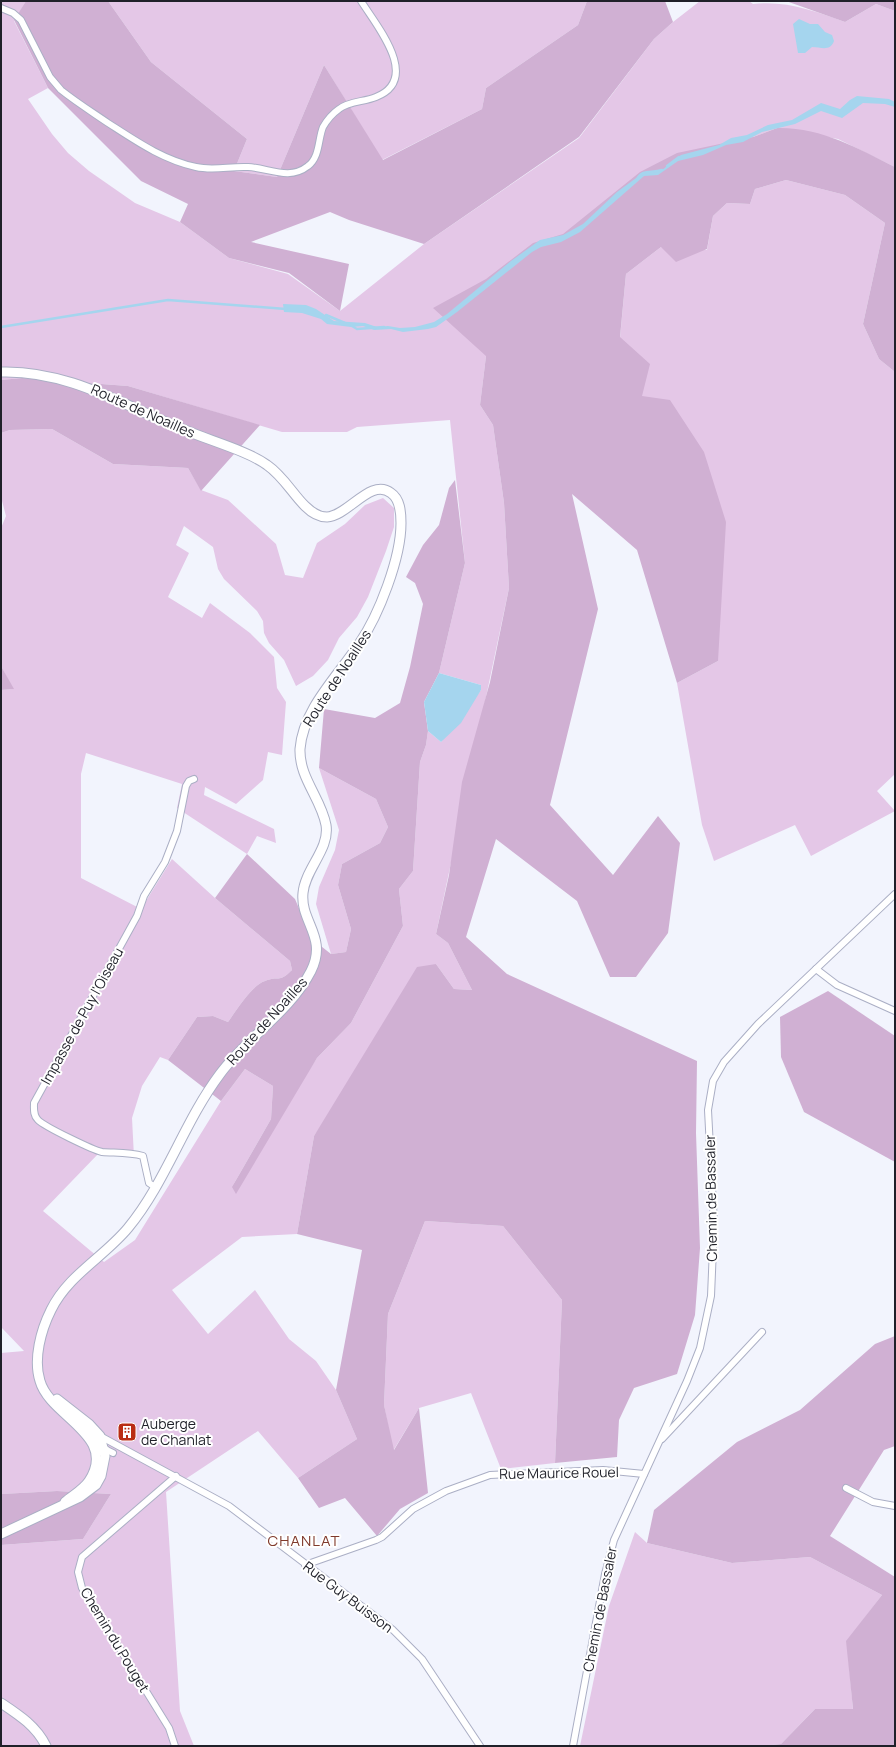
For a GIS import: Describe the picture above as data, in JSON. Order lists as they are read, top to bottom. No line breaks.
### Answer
{"streets":{"main road":["Route de Noailles"],"street":["Impasse de Puy l'Oiseau","Chemin de Bassaler","Rue Maurice Rouel","Rue Guy Buisson","Chemin du Pouget"]},"crossings":[["Route de Noailles","Impasse de Puy l'Oiseau"],["Chemin de Bassaler","Rue Maurice Rouel"],["Rue Maurice Rouel","Rue Guy Buisson"],["Rue Guy Buisson","Chemin du Pouget"]],"districts":["CHANLAT"],"places":{"building":["Auberge de Chanlat"]}}
